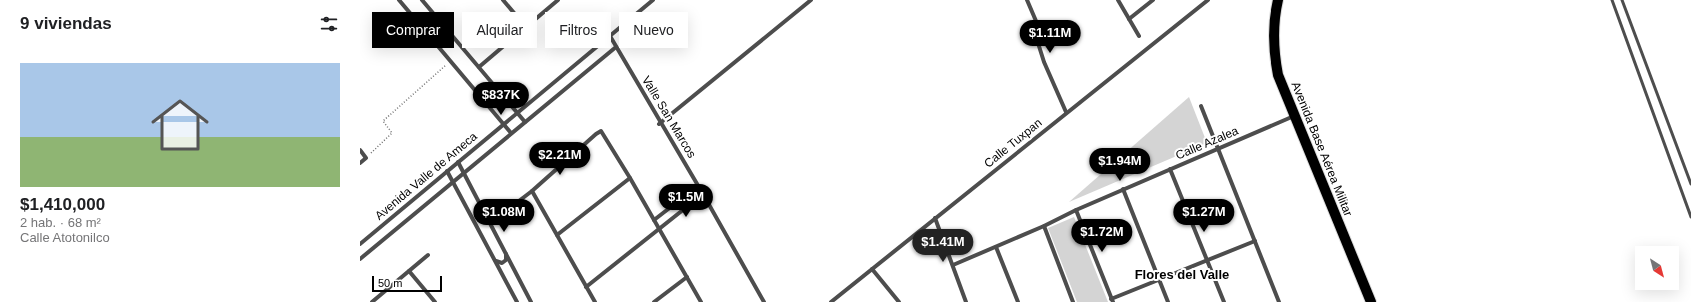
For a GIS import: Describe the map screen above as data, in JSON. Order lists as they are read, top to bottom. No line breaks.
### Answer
{"streets":{"main road":["Avenida Base Aérea Militar"],"street":["Valle San Marcos","Calle Tuxpan","Calle Azalea","Avenida Valle de Ameca"]},"crossings":[["Calle Azalea","Avenida Base Aérea Militar"]],"districts":["Flores del Valle"],"scale_bar":"50 m","north":"bottom right","page":{"heading":"9 viviendas","chip":["Comprar","Alquilar","Filtros","Nuevo"],"price":["$1.11M","$837K","$2.21M","$1.94M","$1.5M","$1.08M","$1.27M","$1.72M","$1.41M"],"list":[{"name":"$1,410,000","note":"2 hab. · 68 m² · Calle Atotonilco"}],"scale":"50 m"}}
